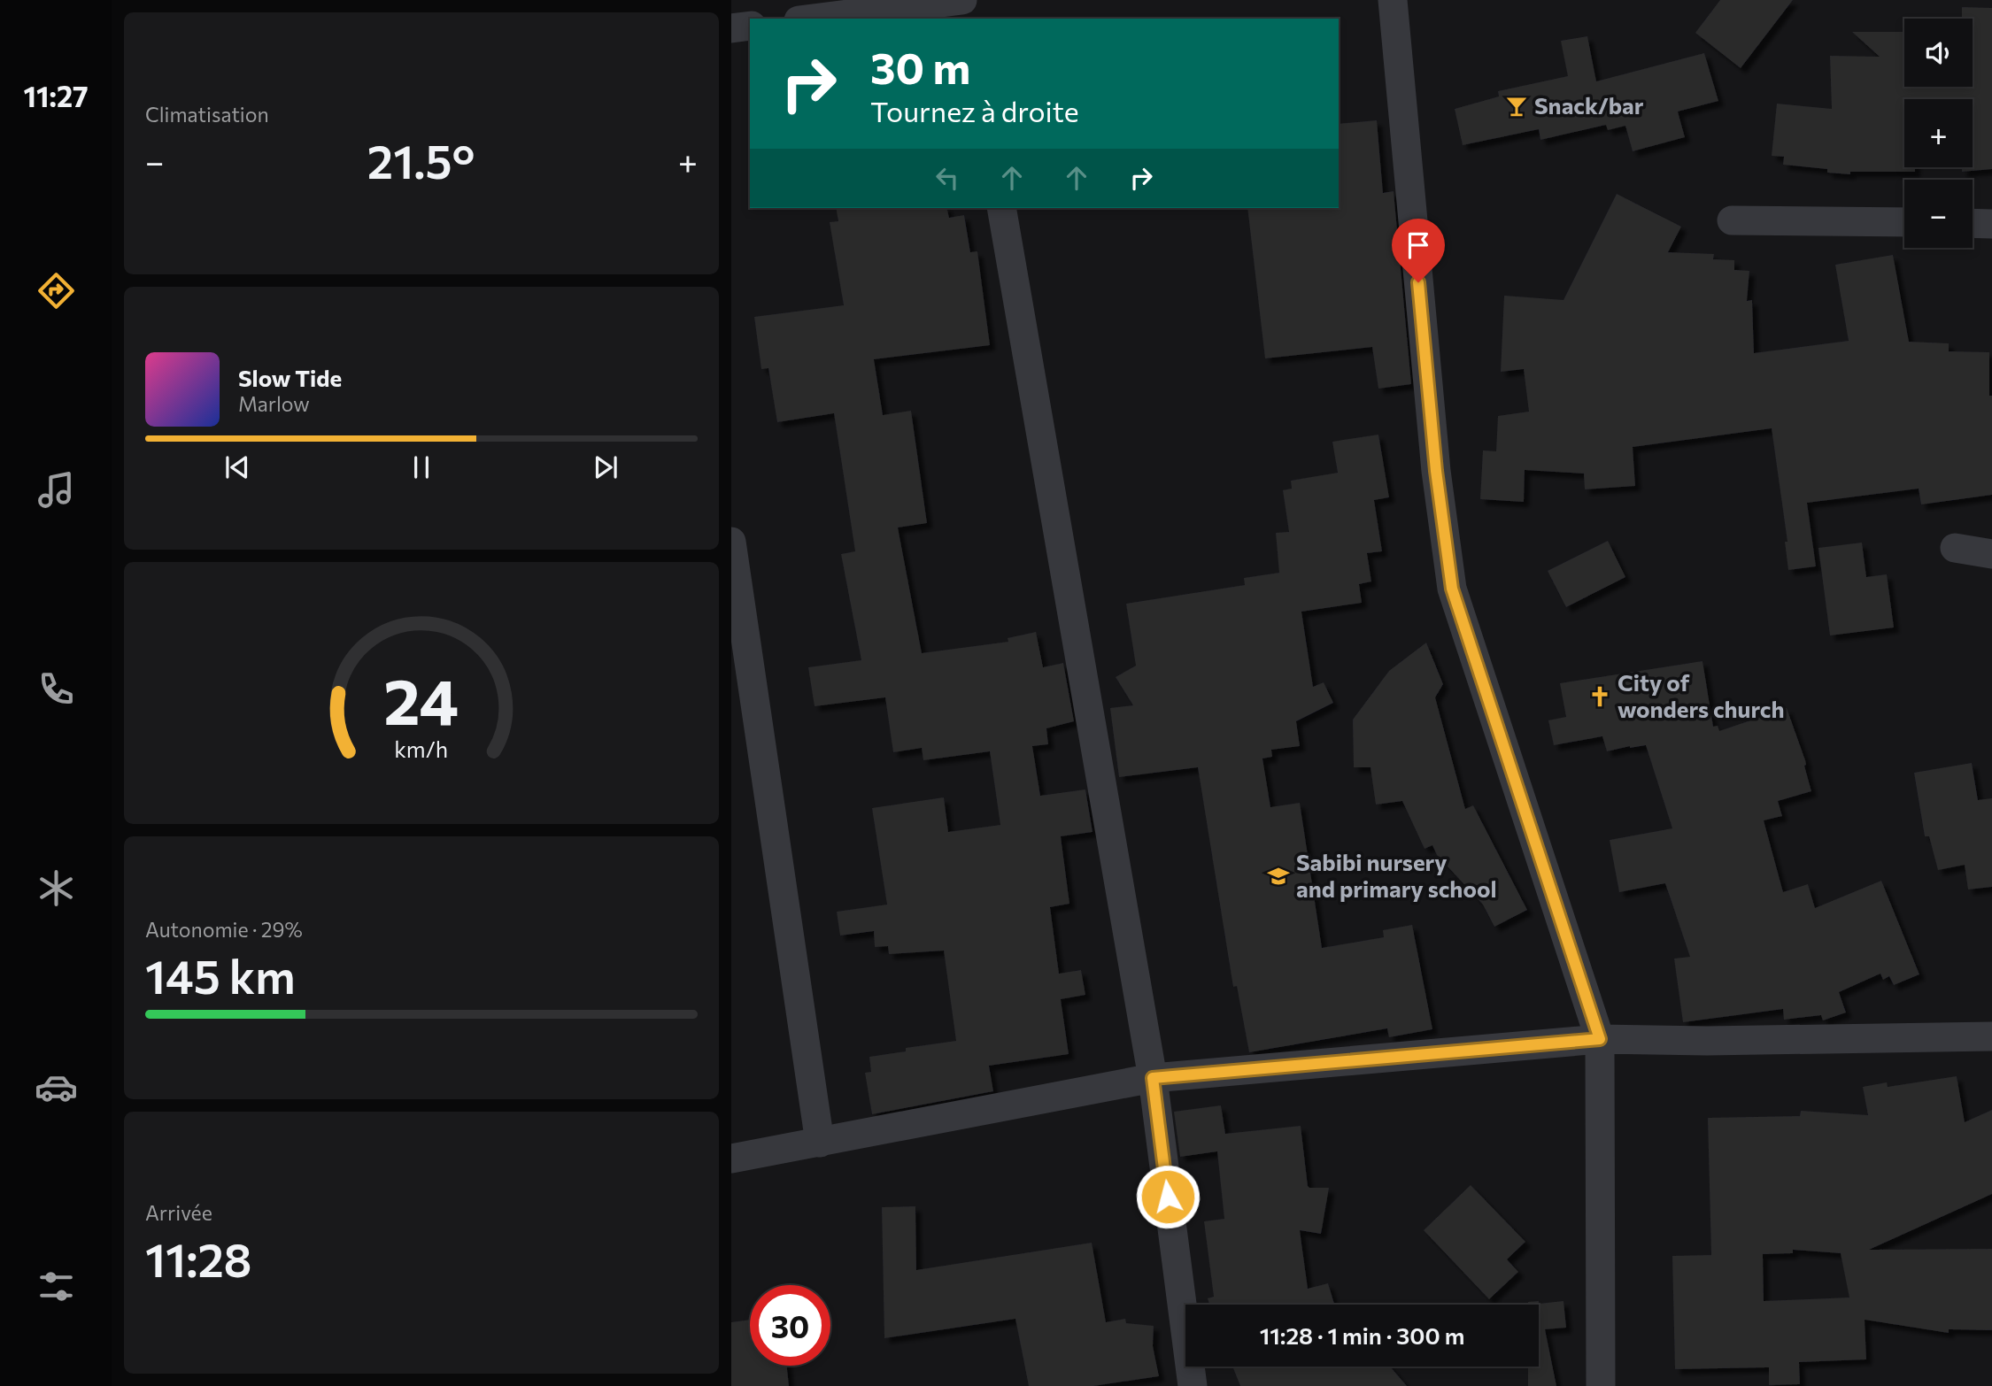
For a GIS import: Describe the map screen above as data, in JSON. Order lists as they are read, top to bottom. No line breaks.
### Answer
{"places":{"bar":["Snack/bar"],"church":["City of wonders church"],"school or university":["Sabibi nursery and primary school"]},"page":{"tabs":"11:27","tile":["Climatisation",["Autonomie · 29%","145 km"],["Arrivée","11:28"]],"map_buttons":["+","−"],"turn":["30 m","Tournez à droite"],"heat":["−","21.5°","+"],"song":["Slow Tide","Marlow"],"limit":"30","trip":"11:28 · 1 min · 300 m","gauge":["24","km/h"]}}
